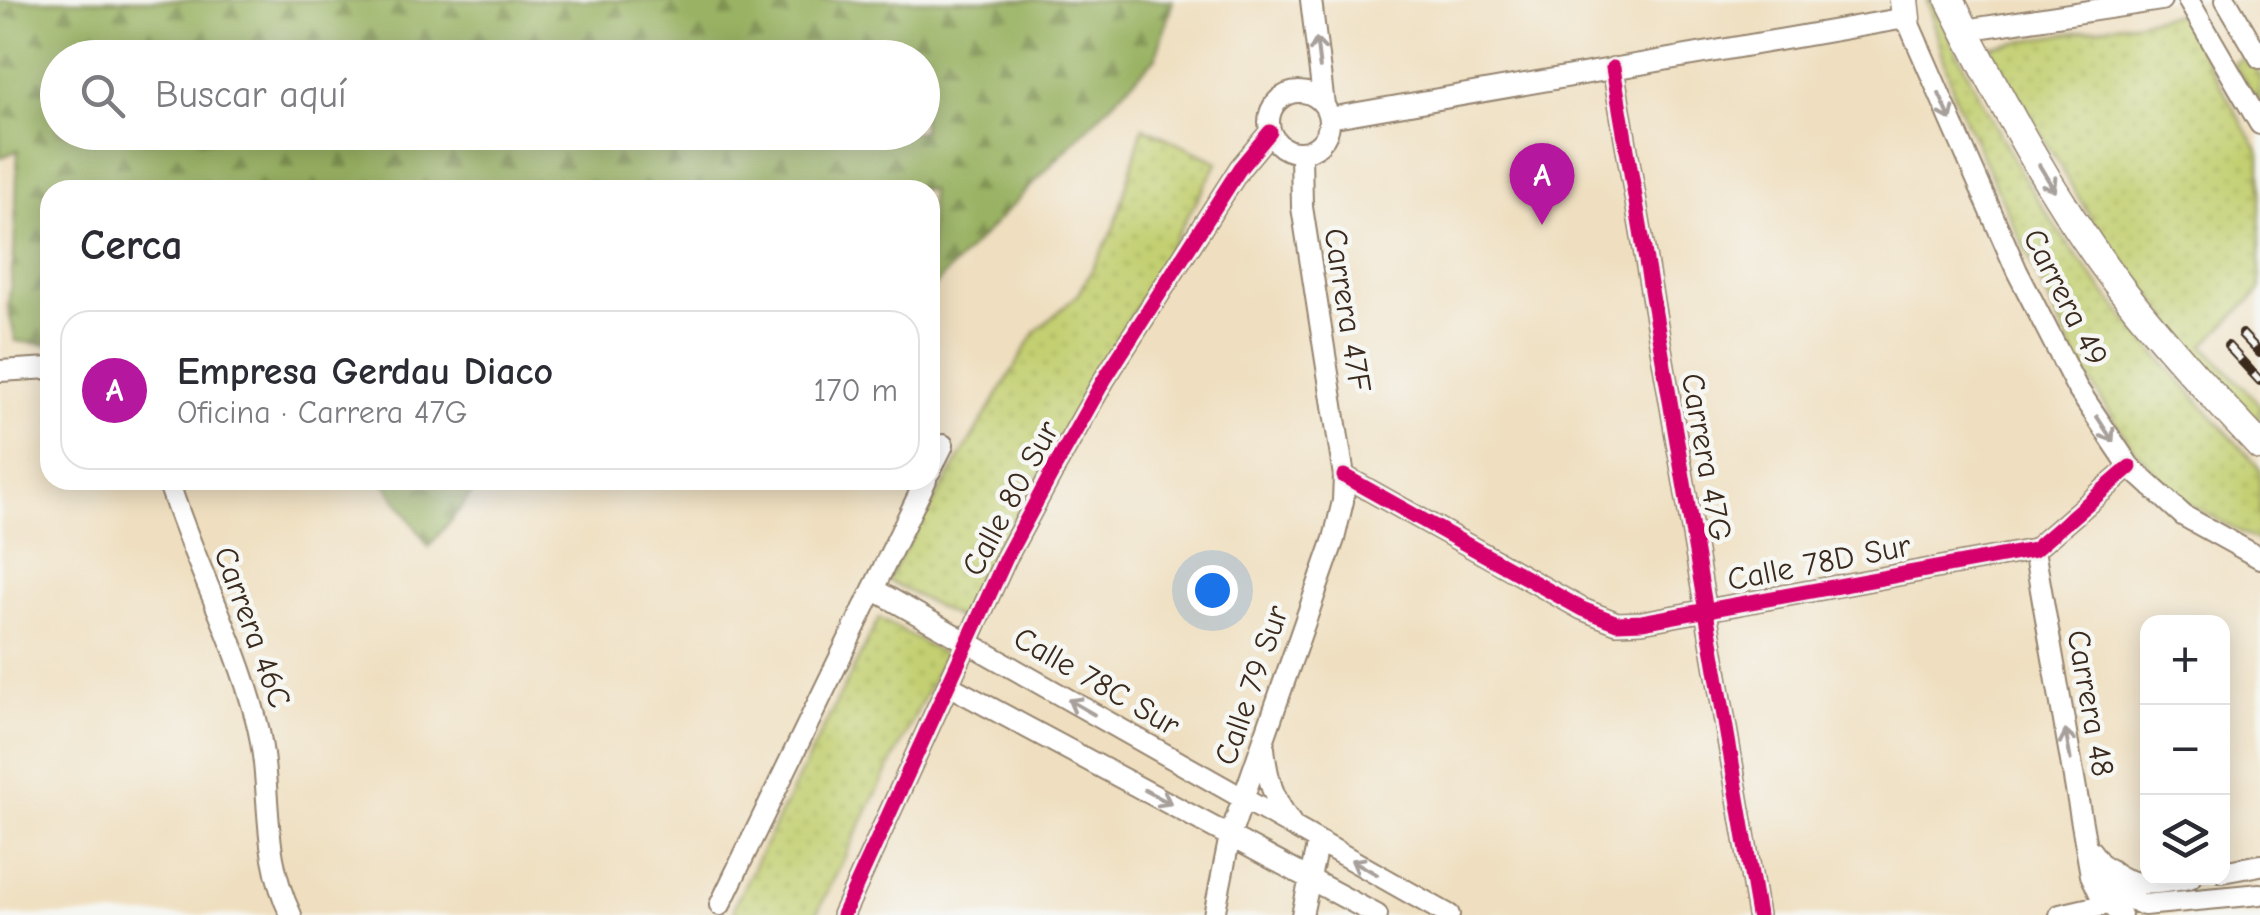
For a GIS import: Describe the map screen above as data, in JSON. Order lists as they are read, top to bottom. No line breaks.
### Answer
{"streets":{"street":["Carrera 49","Carrera 47F","Carrera 47G","Calle 80 Sur","Calle 78D Sur","Carrera 46C","Calle 78C Sur","Calle 79 Sur","Carrera 48"]},"crossings":[["Carrera 47F","Calle 80 Sur"],["Carrera 47F","Calle 78D Sur"],["Carrera 47F","Calle 79 Sur"],["Carrera 47G","Calle 78D Sur"],["Calle 80 Sur","Calle 78C Sur"],["Calle 78D Sur","Calle 79 Sur"],["Calle 78D Sur","Carrera 48"],["Calle 78C Sur","Calle 79 Sur"]],"one_way":["Carrera 49","Carrera 48"],"page":{"search":"Buscar aquí","pins":"A","heading":"Cerca","list":[{"mark":"A","name":"Empresa Gerdau Diaco","note":"Oficina · Carrera 47G","value":"170 m"}],"map_buttons":["+","−"]}}
